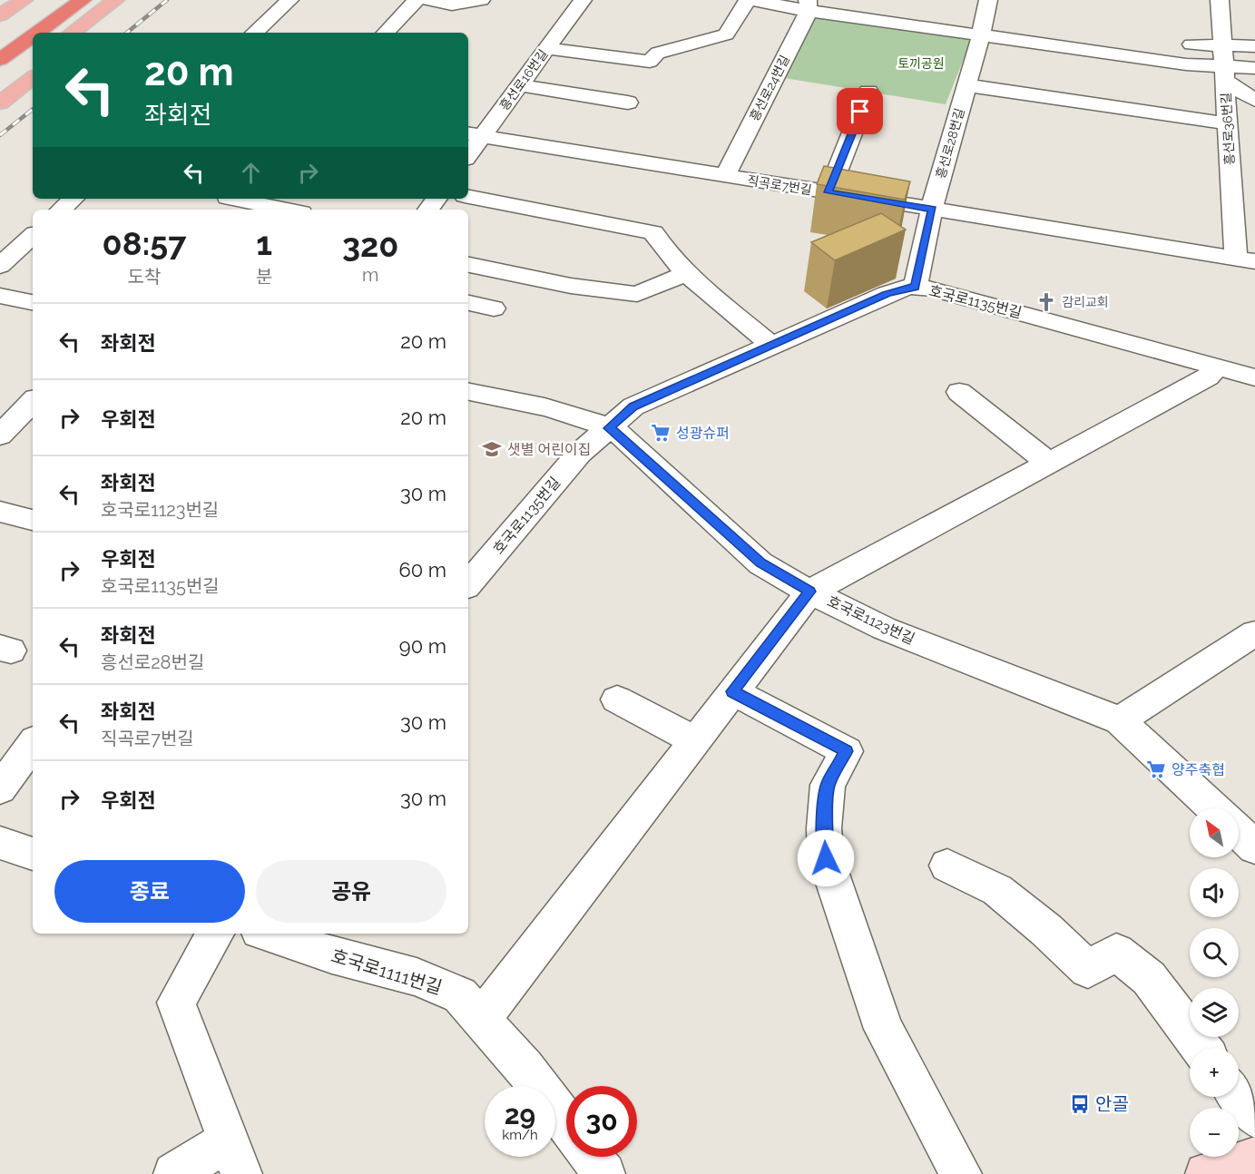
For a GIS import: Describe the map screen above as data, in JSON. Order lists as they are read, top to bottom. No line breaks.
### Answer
{"streets":{"street":["흥선로16번길","흥선로24번길","흥선로36번길","흥선로28번길","직곡로7번길","호국로1135번길","호국로1123번길","호국로1111번길"]},"crossings":[["흥선로16번길","직곡로7번길"],["흥선로24번길","직곡로7번길"],["흥선로36번길","직곡로7번길"],["흥선로28번길","직곡로7번길"],["흥선로28번길","호국로1135번길"],["호국로1135번길","호국로1123번길"]],"parks":["토끼공원"],"places":{"church":["감리교회"],"supermarket":["성광슈퍼","양주축협"],"school or university":["샛별 어린이집"],"bus stop":["안골"]},"north":"top left","page":{"turn":["20 m","좌회전"],"eta":["08:57","도착","1","분","320","m"],"list":[{"name":"좌회전","value":"20 m"},{"name":"우회전","value":"20 m"},{"name":"좌회전","note":"호국로1123번길","value":"30 m"},{"name":"우회전","note":"호국로1135번길","value":"60 m"},{"name":"좌회전","note":"흥선로28번길","value":"90 m"},{"name":"좌회전","note":"직곡로7번길","value":"30 m"},{"name":"우회전","value":"30 m"}],"map_buttons":["+","−"],"buttons":["종료","공유"],"speed":"29 km/h","limit":"30"}}
